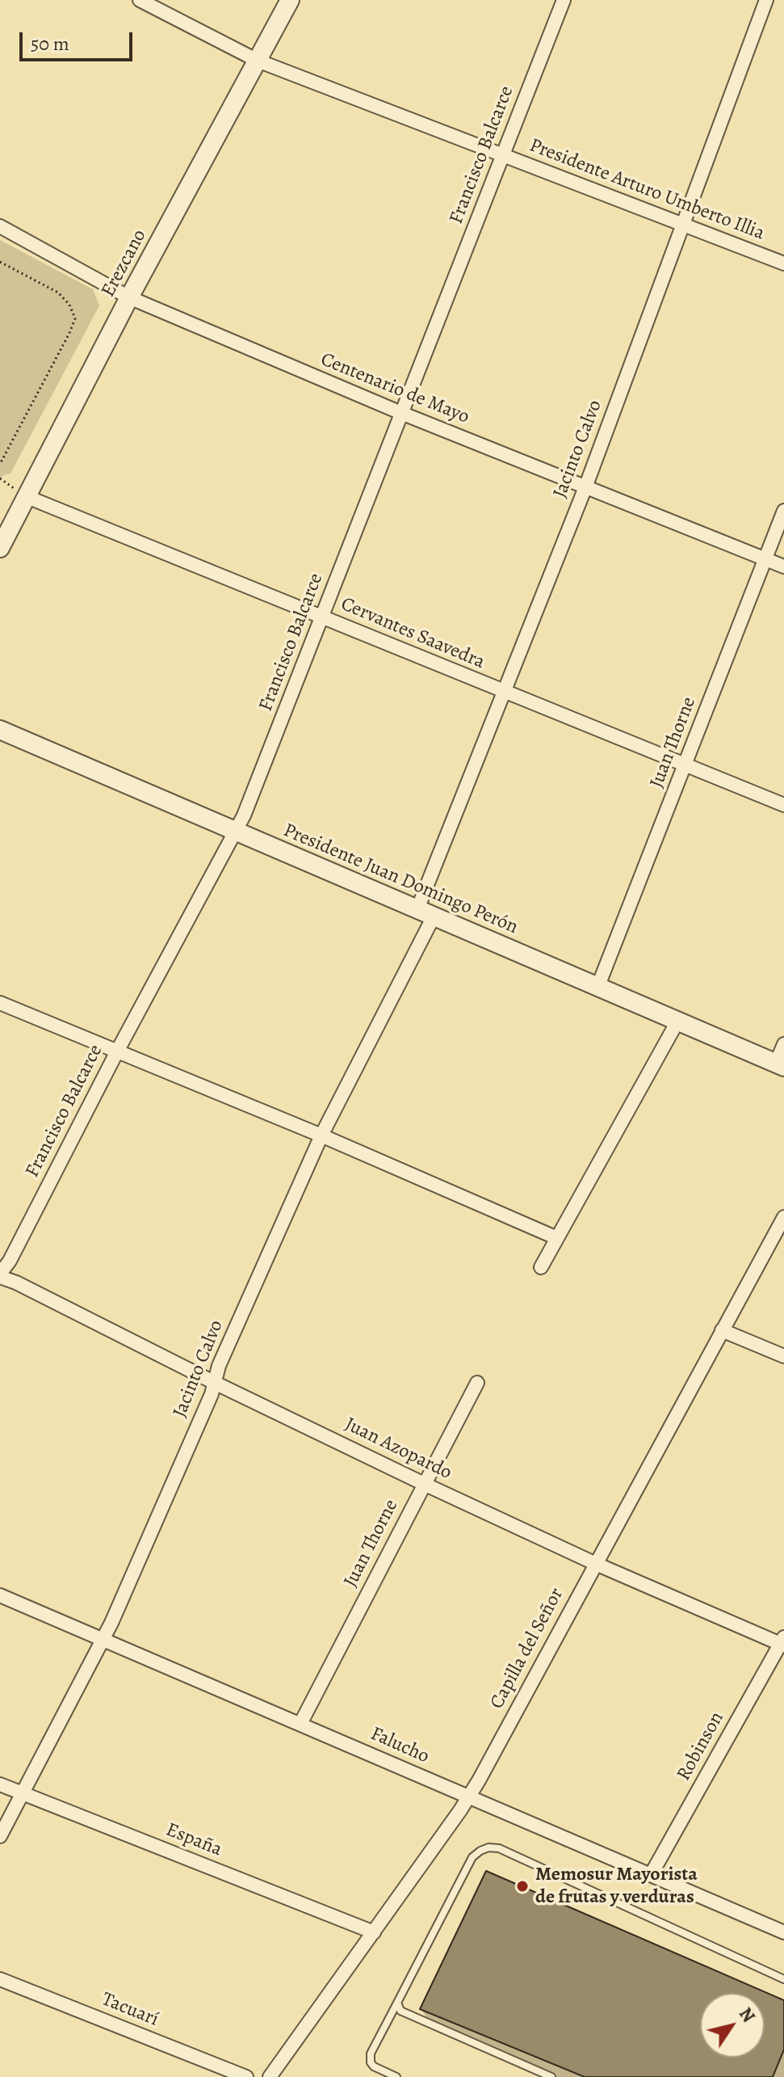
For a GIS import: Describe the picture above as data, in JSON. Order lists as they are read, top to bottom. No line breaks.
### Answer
{"streets":{"street":["Francisco Balcarce","Presidente Arturo Umberto Illia","Erezcano","Centenario de Mayo","Jacinto Calvo","Cervantes Saavedra","Juan Thorne","Presidente Juan Domingo Perón","Juan Azopardo","Capilla del Señor","Falucho","Robinson","España","Tacuarí"]},"crossings":[["Francisco Balcarce","Presidente Arturo Umberto Illia"],["Francisco Balcarce","Centenario de Mayo"],["Francisco Balcarce","Cervantes Saavedra"],["Francisco Balcarce","Presidente Juan Domingo Perón"],["Francisco Balcarce","Juan Azopardo"],["Presidente Arturo Umberto Illia","Erezcano"],["Presidente Arturo Umberto Illia","Jacinto Calvo"],["Erezcano","Centenario de Mayo"],["Erezcano","Cervantes Saavedra"],["Centenario de Mayo","Jacinto Calvo"],["Centenario de Mayo","Juan Thorne"],["Jacinto Calvo","Cervantes Saavedra"],["Jacinto Calvo","Presidente Juan Domingo Perón"],["Jacinto Calvo","Juan Azopardo"],["Jacinto Calvo","Falucho"],["Jacinto Calvo","España"],["Cervantes Saavedra","Juan Thorne"],["Juan Thorne","Presidente Juan Domingo Perón"],["Juan Thorne","Juan Azopardo"],["Juan Thorne","Falucho"],["Juan Azopardo","Capilla del Señor"],["Juan Azopardo","Robinson"],["Capilla del Señor","Falucho"],["Capilla del Señor","España"],["Falucho","Robinson"]],"places":["Memosur Mayorista de frutas y verduras"],"scale_bar":"50 m","north":"top right"}
